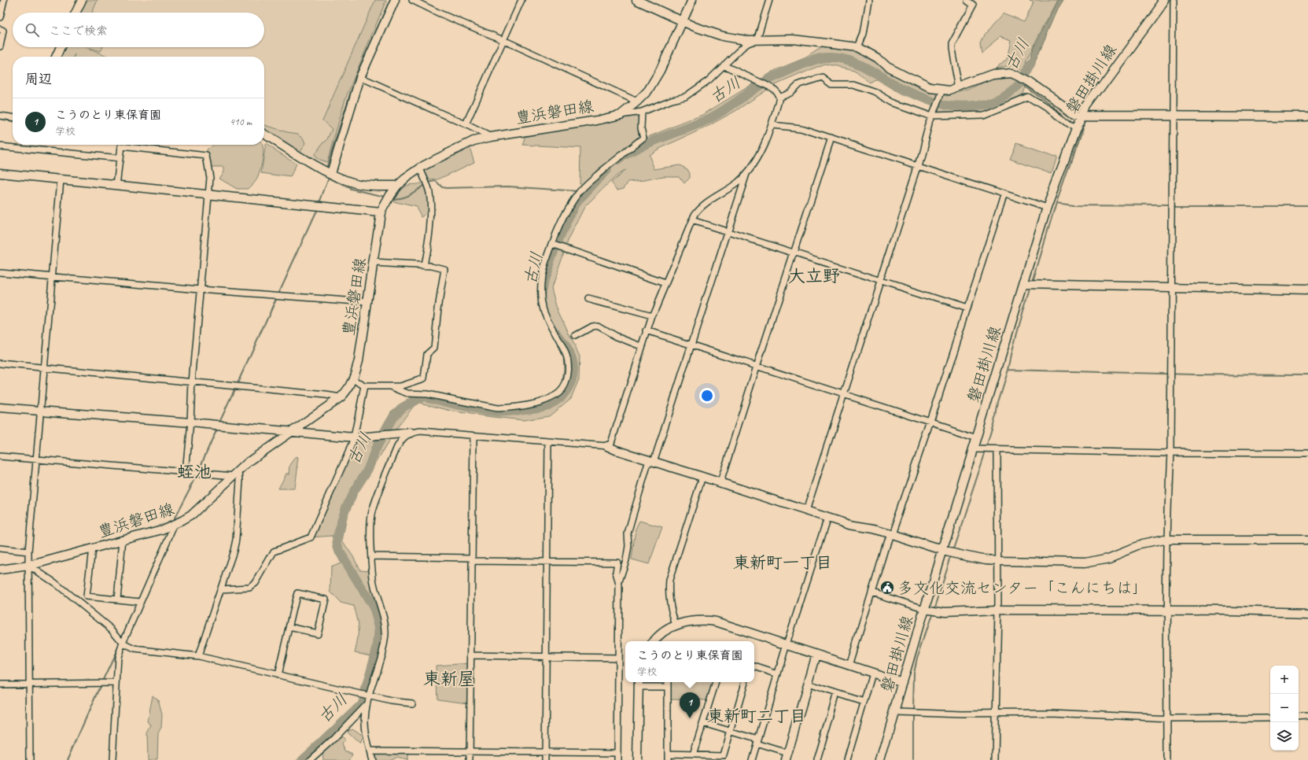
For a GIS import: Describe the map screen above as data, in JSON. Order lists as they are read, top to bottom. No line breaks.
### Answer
{"streets":{"street":["磐田掛川線","豊浜磐田線"]},"districts":["大立野","蛭池","東新町一丁目","東新屋","東新町二丁目"],"water":["古川"],"places":{"public building":["多文化交流センター「こんにちは」"]},"page":{"search":"ここで検索","heading":"周辺","list":[{"mark":"1","name":"こうのとり東保育園","note":"学校","value":"410 m"}],"popup":["こうのとり東保育園","学校"],"map_buttons":["+","−"],"pins":"1"}}
